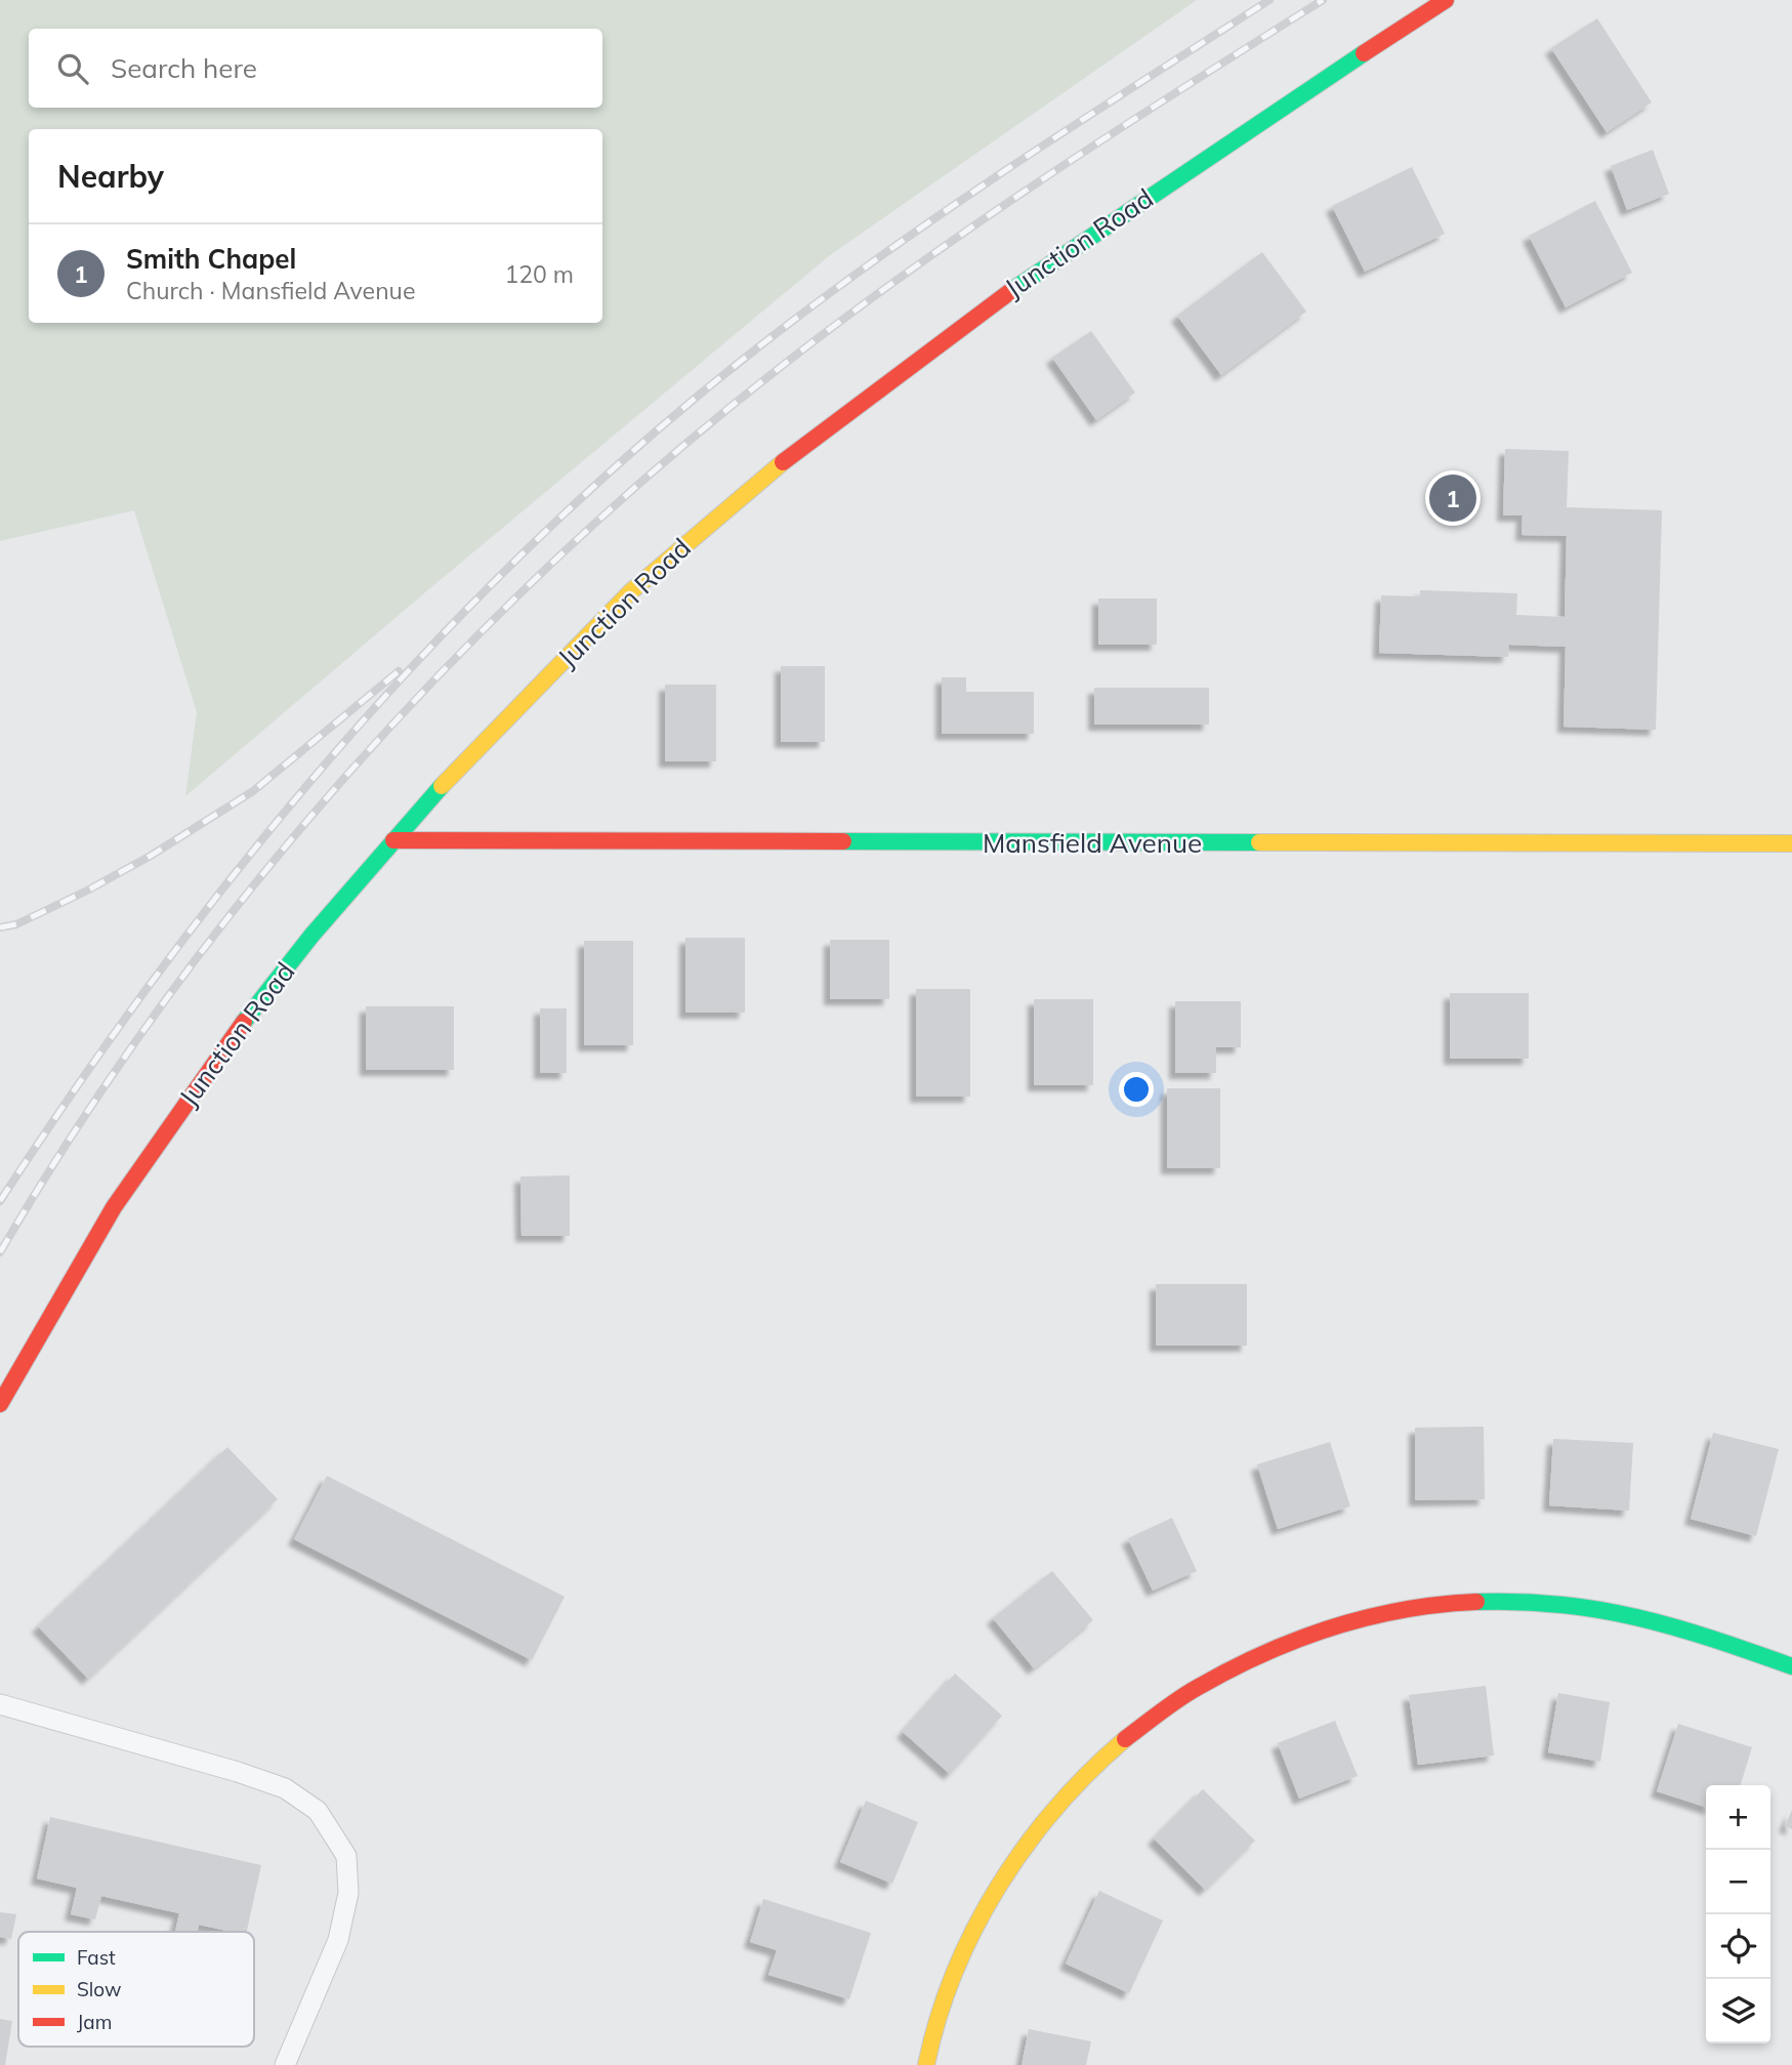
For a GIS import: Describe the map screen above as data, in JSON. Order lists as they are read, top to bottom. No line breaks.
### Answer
{"streets":{"street":["Junction Road","Mansfield Avenue"]},"crossings":[["Junction Road","Mansfield Avenue"]],"legend":["Fast","Slow","Jam"],"page":{"search":"Search here","heading":"Nearby","list":[{"mark":"1","name":"Smith Chapel","note":"Church · Mansfield Avenue","value":"120 m"}],"pins":"1","map_buttons":["+","−"]}}
